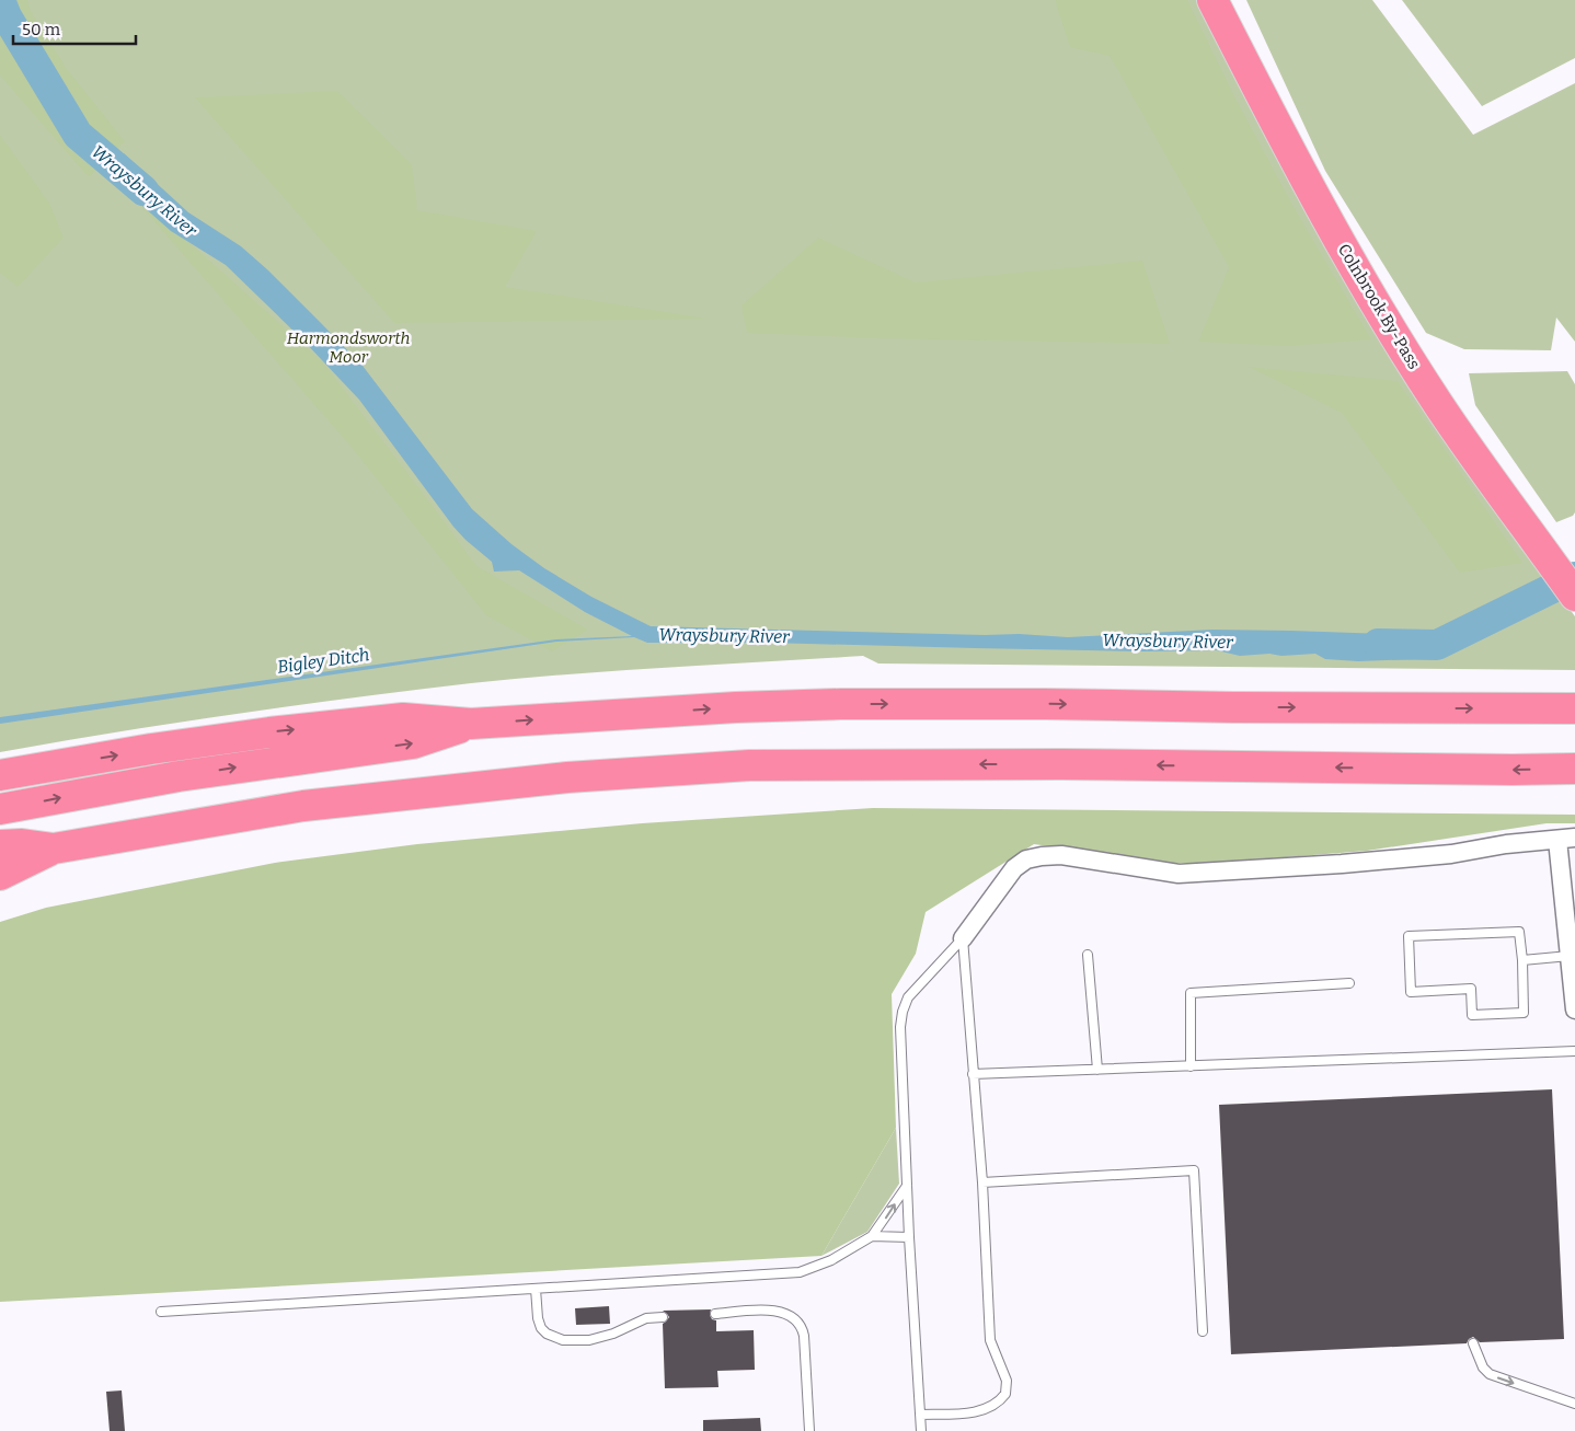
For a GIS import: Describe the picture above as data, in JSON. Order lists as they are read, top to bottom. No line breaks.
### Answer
{"streets":{"highway":["Colnbrook By-Pass"]},"water":["Wraysbury River","Bigley Ditch"],"parks":["Harmondsworth Moor"],"scale_bar":"50 m"}
